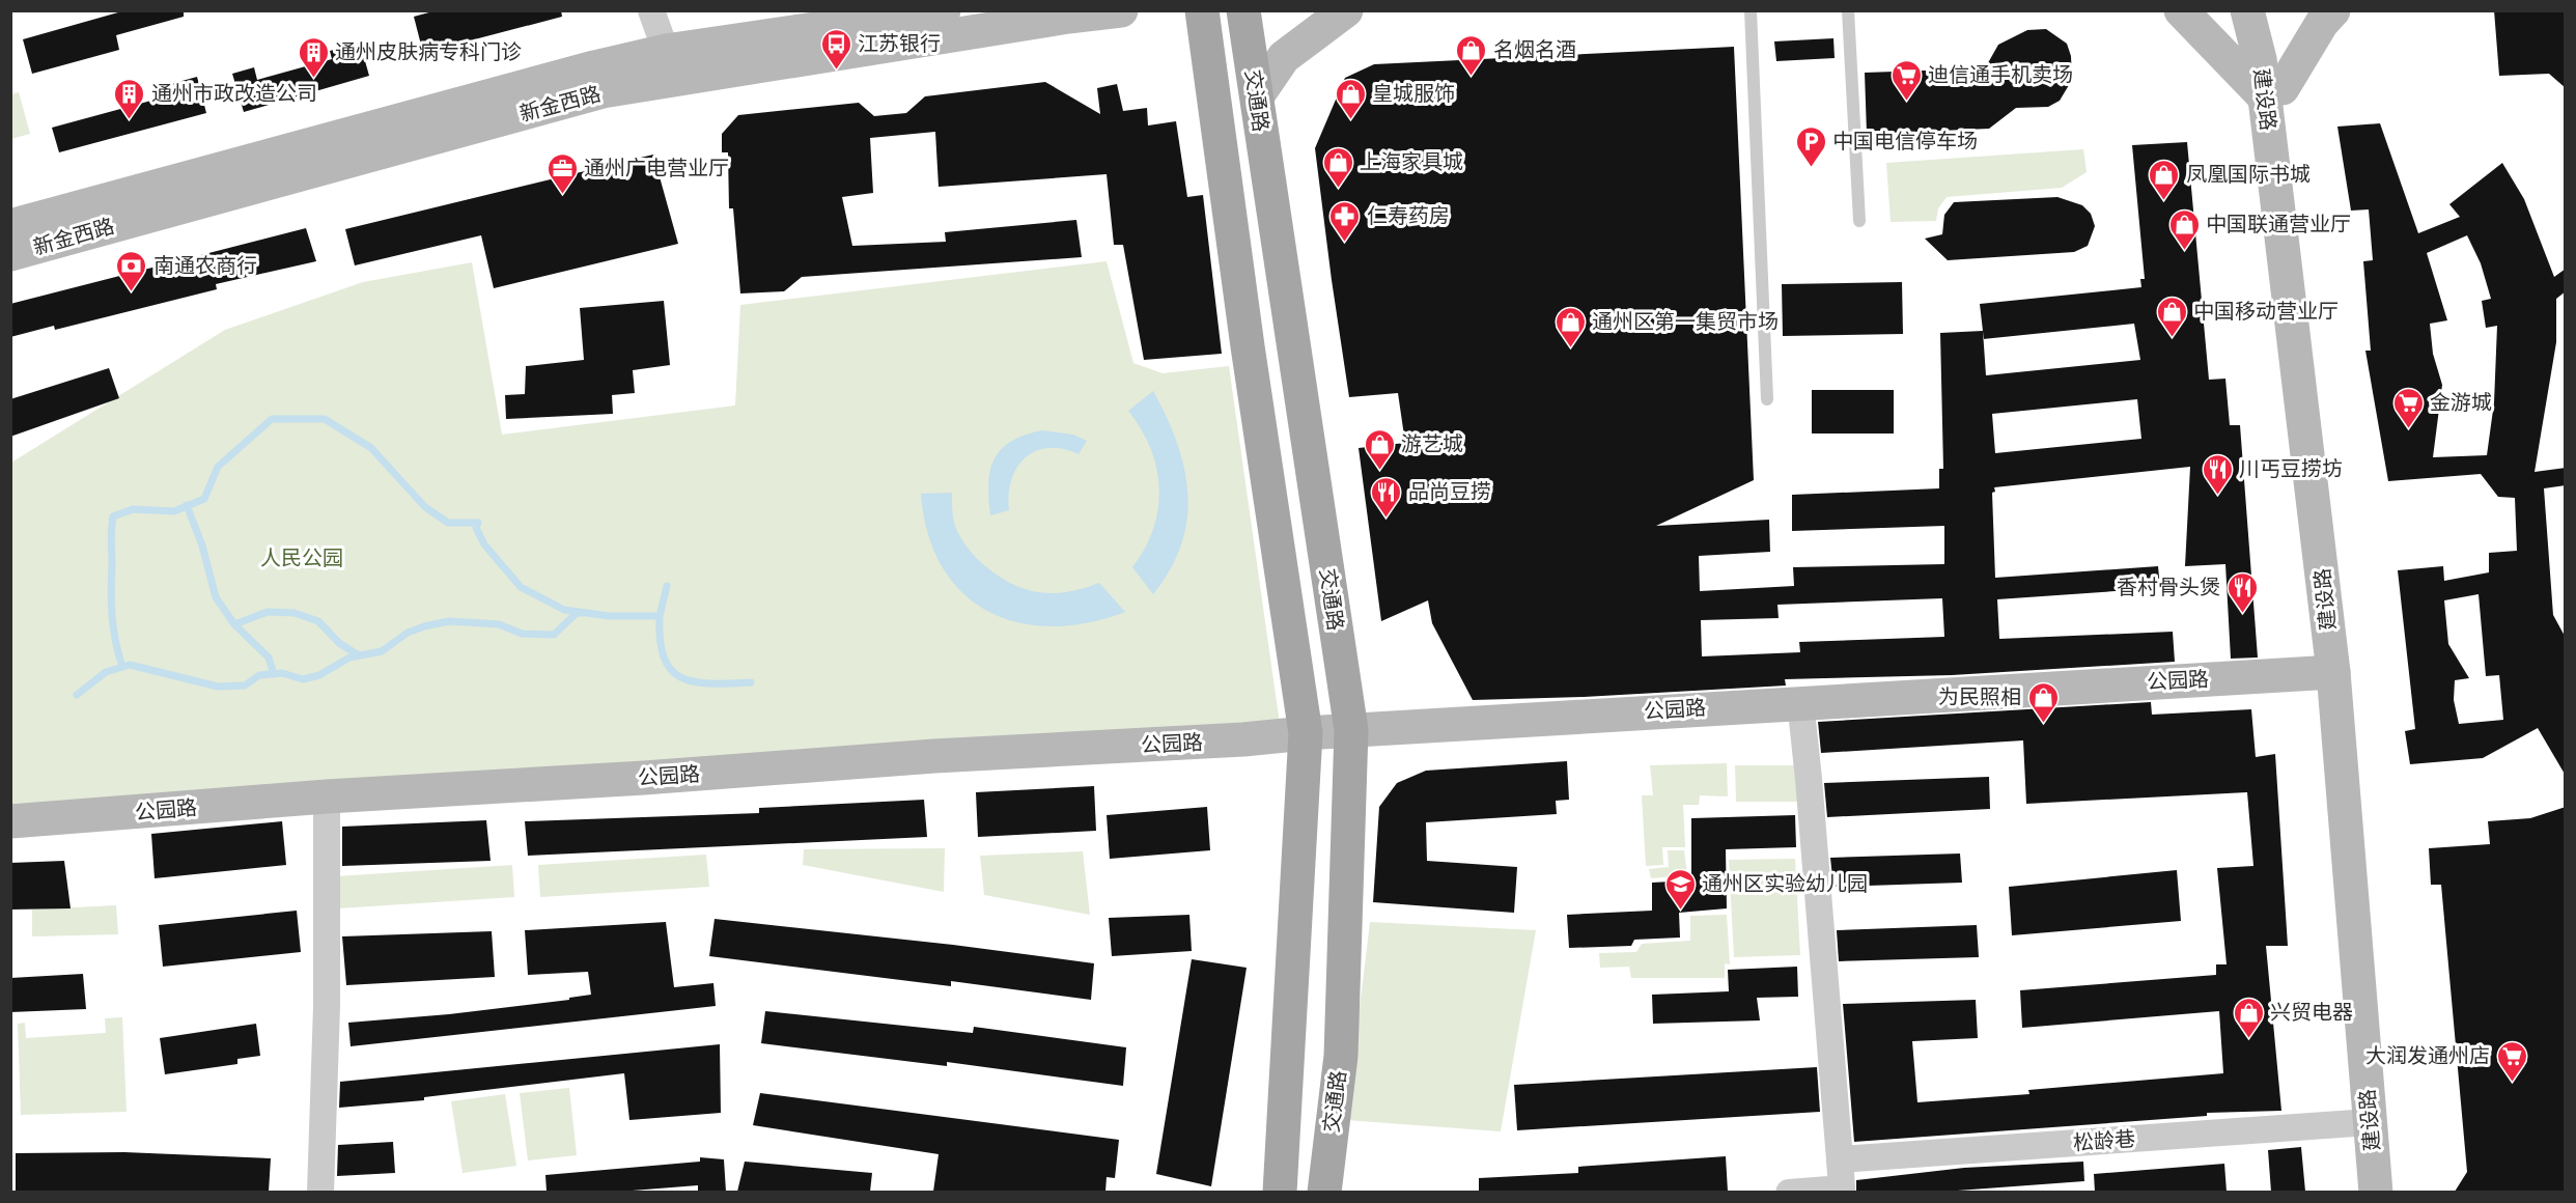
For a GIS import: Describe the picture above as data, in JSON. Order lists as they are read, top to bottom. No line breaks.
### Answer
{"streets":{"main road":["交通路"],"street":["建设路","新金西路","公园路","松龄巷"]},"crossings":[["建设路","公园路"],["建设路","松龄巷"],["交通路","公园路"]],"parks":["人民公园"],"places":{"bus stop":["江苏银行"],"shop":["名烟名酒","皇城服饰","上海家具城","凤凰国际书城","中国联通营业厅","中国移动营业厅","通州区第一集贸市场","游艺城","为民照相","兴贸电器"],"building":["通州皮肤病专科门诊","通州市政改造公司"],"supermarket":["迪信通手机卖场","金游城","大润发通州店"],"parking":["中国电信停车场"],"office":["通州广电营业厅"],"pharmacy":["仁寿药房"],"bank":["南通农商行"],"restaurant":["川丐豆捞坊","品尚豆捞","香村骨头煲"],"school or university":["通州区实验幼儿园"]}}
